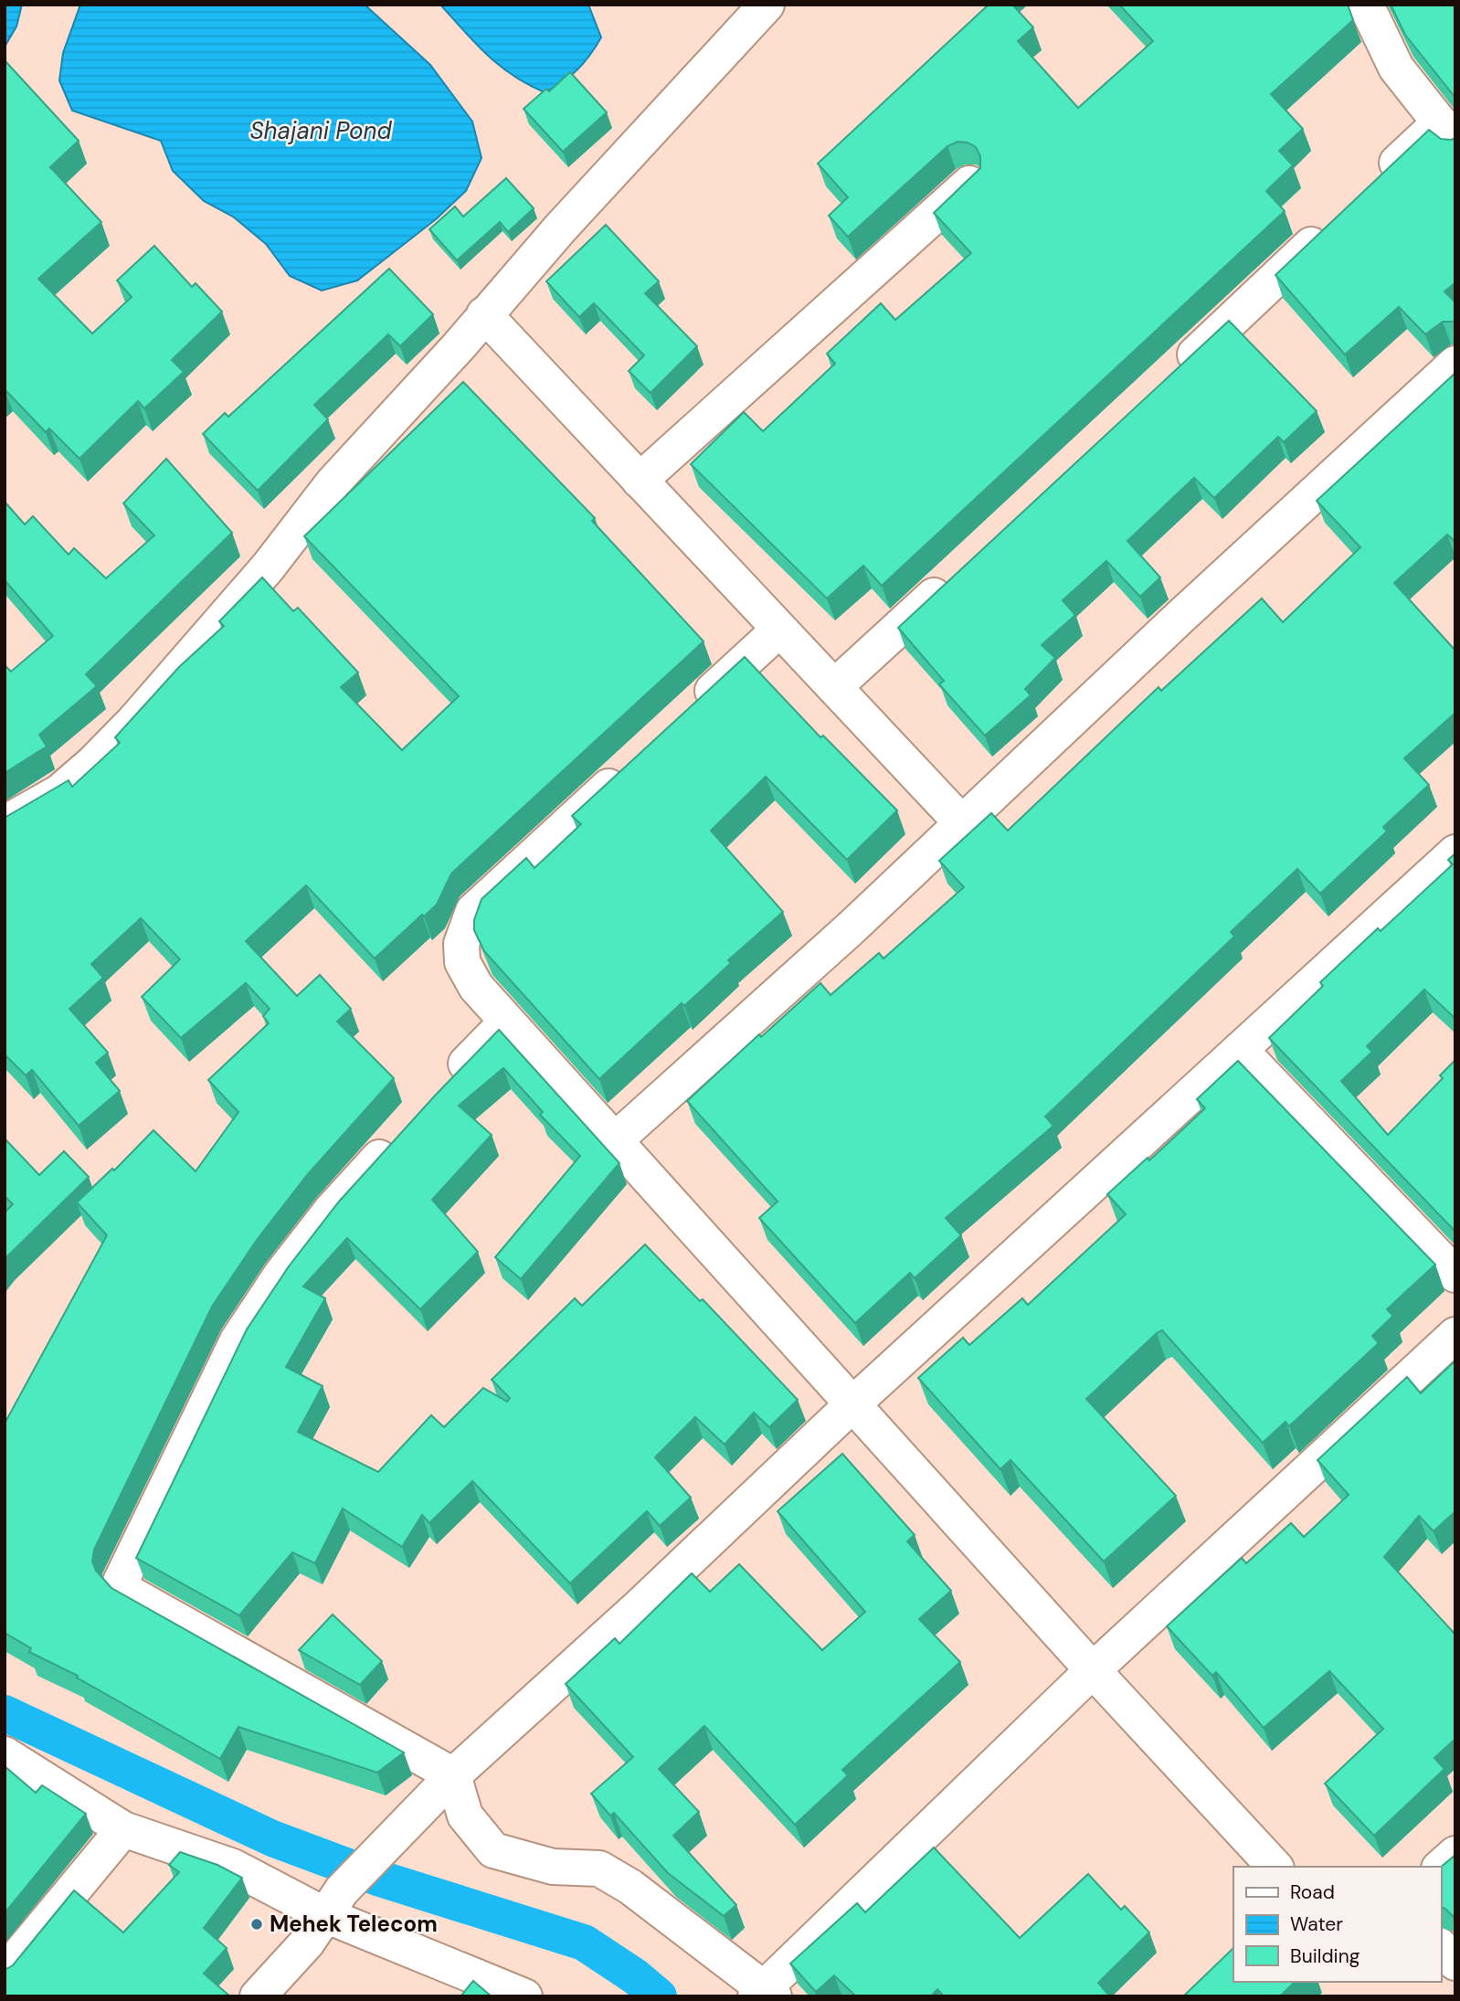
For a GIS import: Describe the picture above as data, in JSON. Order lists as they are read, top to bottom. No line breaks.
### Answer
{"water":["Shajani Pond"],"places":["Mehek Telecom"],"legend":["Road","Water","Building"]}
